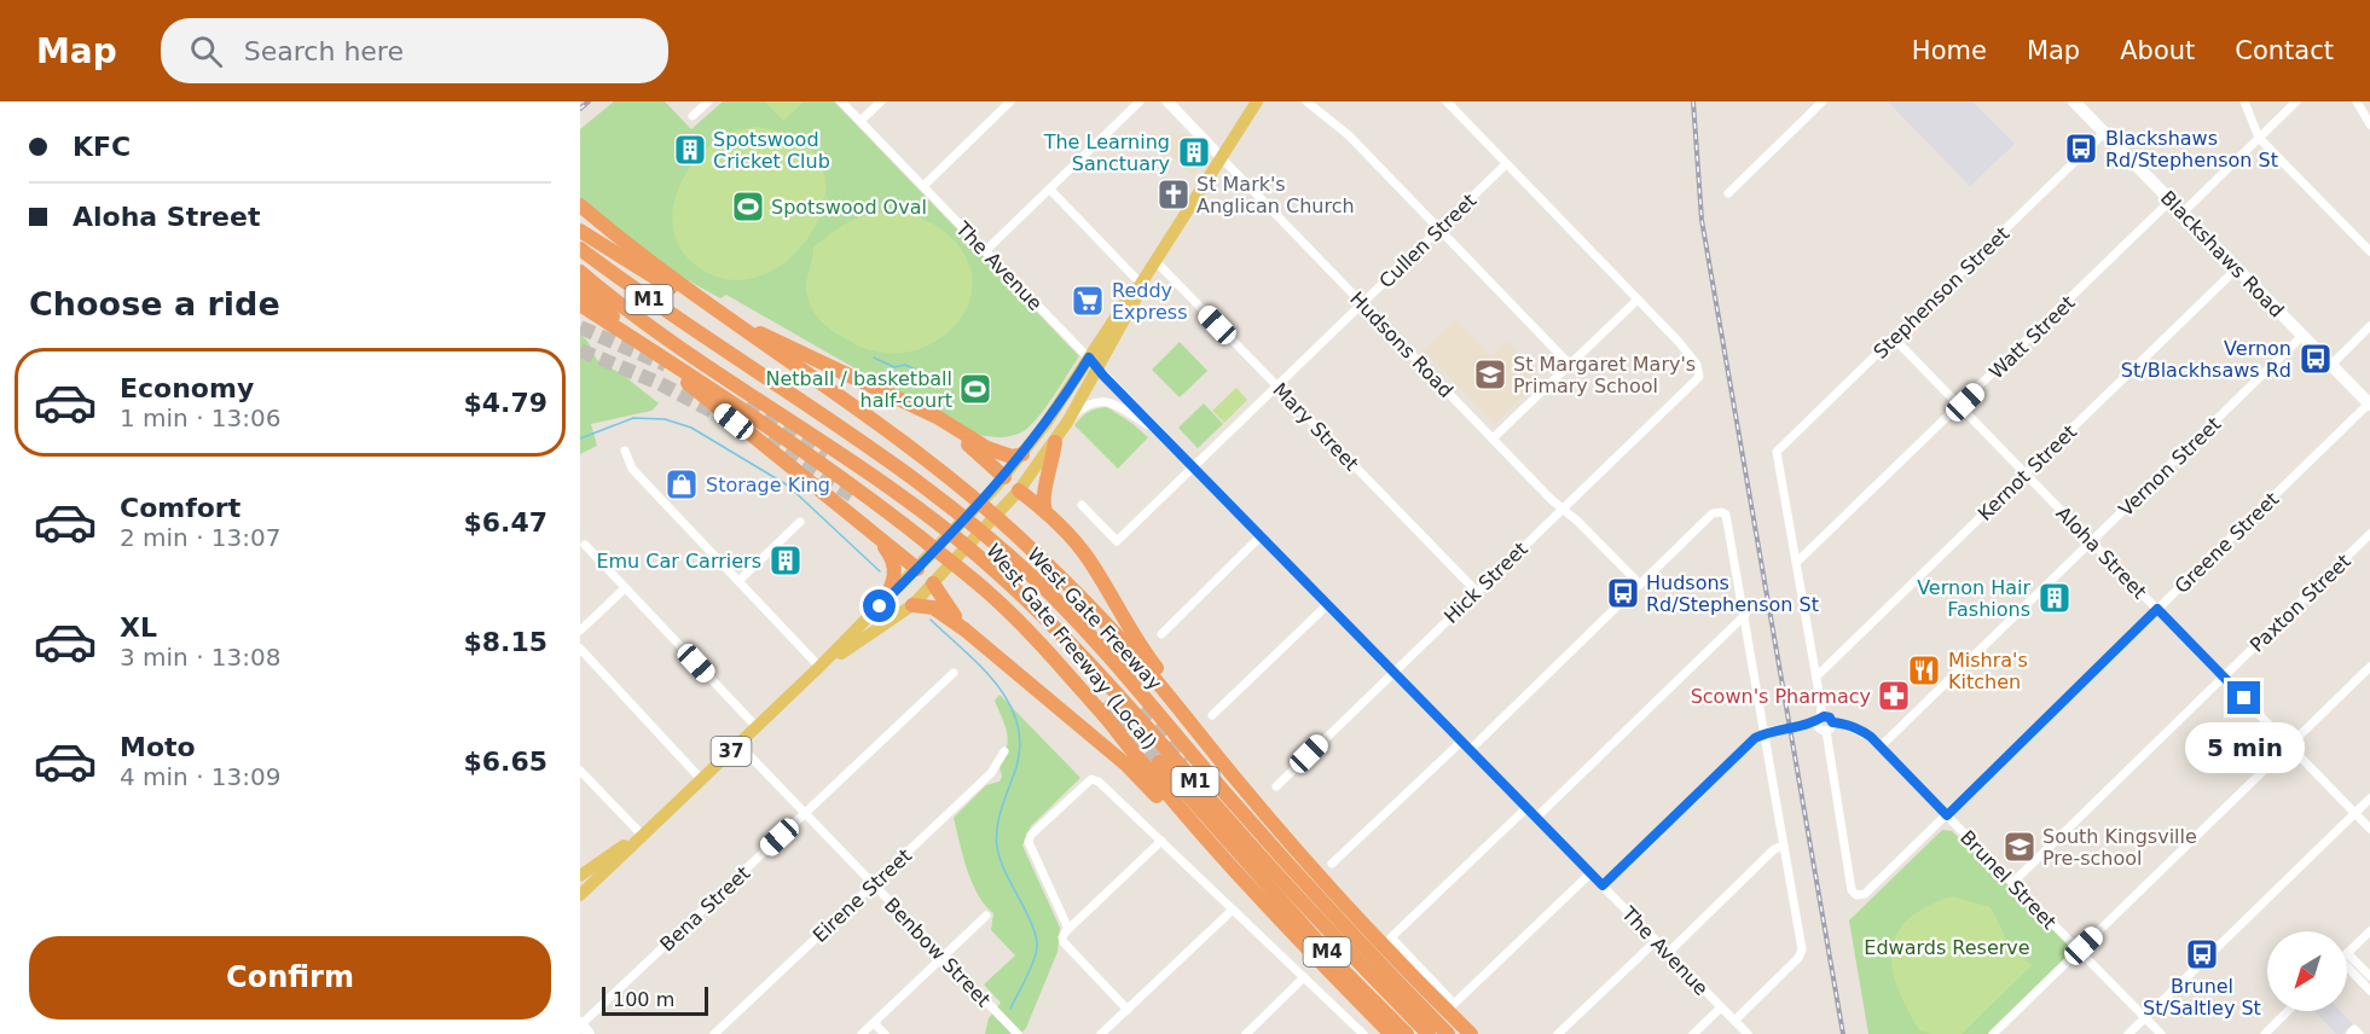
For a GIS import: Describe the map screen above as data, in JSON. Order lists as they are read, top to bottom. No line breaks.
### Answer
{"streets":{"highway":["M1","West Gate Freeway","West Gate Freeway (Local)","M4"],"main road":["Blackshaws Road","37"],"street":["Cullen Street","The Avenue","Stephenson Street","Watt Street","Hudsons Road","Mary Street","Vernon Street","Kernot Street","Greene Street","Aloha Street","Hick Street","Paxton Street","Brunel Street","Eirene Street","Bena Street","Benbow Street"]},"crossings":[["Cullen Street","The Avenue"],["Cullen Street","Hudsons Road"],["Cullen Street","Mary Street"],["Blackshaws Road","Stephenson Street"],["Blackshaws Road","Watt Street"],["Blackshaws Road","Vernon Street"],["Blackshaws Road","Kernot Street"],["Blackshaws Road","Greene Street"],["The Avenue","Hick Street"],["The Avenue","37"],["Stephenson Street","Watt Street"],["Stephenson Street","Aloha Street"],["M1","West Gate Freeway"],["M1","West Gate Freeway (Local)"],["Watt Street","Aloha Street"],["Hudsons Road","Hick Street"],["Hudsons Road","37"],["Mary Street","Hick Street"],["Mary Street","37"],["Vernon Street","Aloha Street"],["Vernon Street","Brunel Street"],["Kernot Street","Aloha Street"],["Greene Street","Aloha Street"],["Greene Street","Brunel Street"],["Aloha Street","Paxton Street"],["Paxton Street","Brunel Street"],["37","Benbow Street"],["Eirene Street","Benbow Street"],["Bena Street","Benbow Street"]],"parks":["Edwards Reserve"],"places":{"bus stop":["Blackshaws Rd/Stephenson St","Vernon St/Blackhsaws Rd","Hudsons Rd/Stephenson St","Brunel St/Saltley St"],"building":["Spotswood Cricket Club","The Learning Sanctuary","Emu Car Carriers","Vernon Hair Fashions"],"church":["St Mark's Anglican Church"],"sports":["Spotswood Oval","Netball / basketball half-court"],"supermarket":["Reddy Express"],"school or university":["St Margaret Mary's Primary School","South Kingsville Pre-school"],"shop":["Storage King"],"restaurant":["Mishra's Kitchen"],"pharmacy":["Scown's Pharmacy"]},"scale_bar":"100 m","north":"bottom left","page":{"header":"Map","search":"Search here","nav":["Home","Map","About","Contact"],"banner":["KFC","Aloha Street"],"heading":"Choose a ride","list":[{"name":"Economy","note":"1 min · 13:06","value":"$4.79"},{"name":"Comfort","note":"2 min · 13:07","value":"$6.47"},{"name":"XL","note":"3 min · 13:08","value":"$8.15"},{"name":"Moto","note":"4 min · 13:09","value":"$6.65"}],"bubble":"5 min","buttons":"Confirm","scale":"100 m"}}
